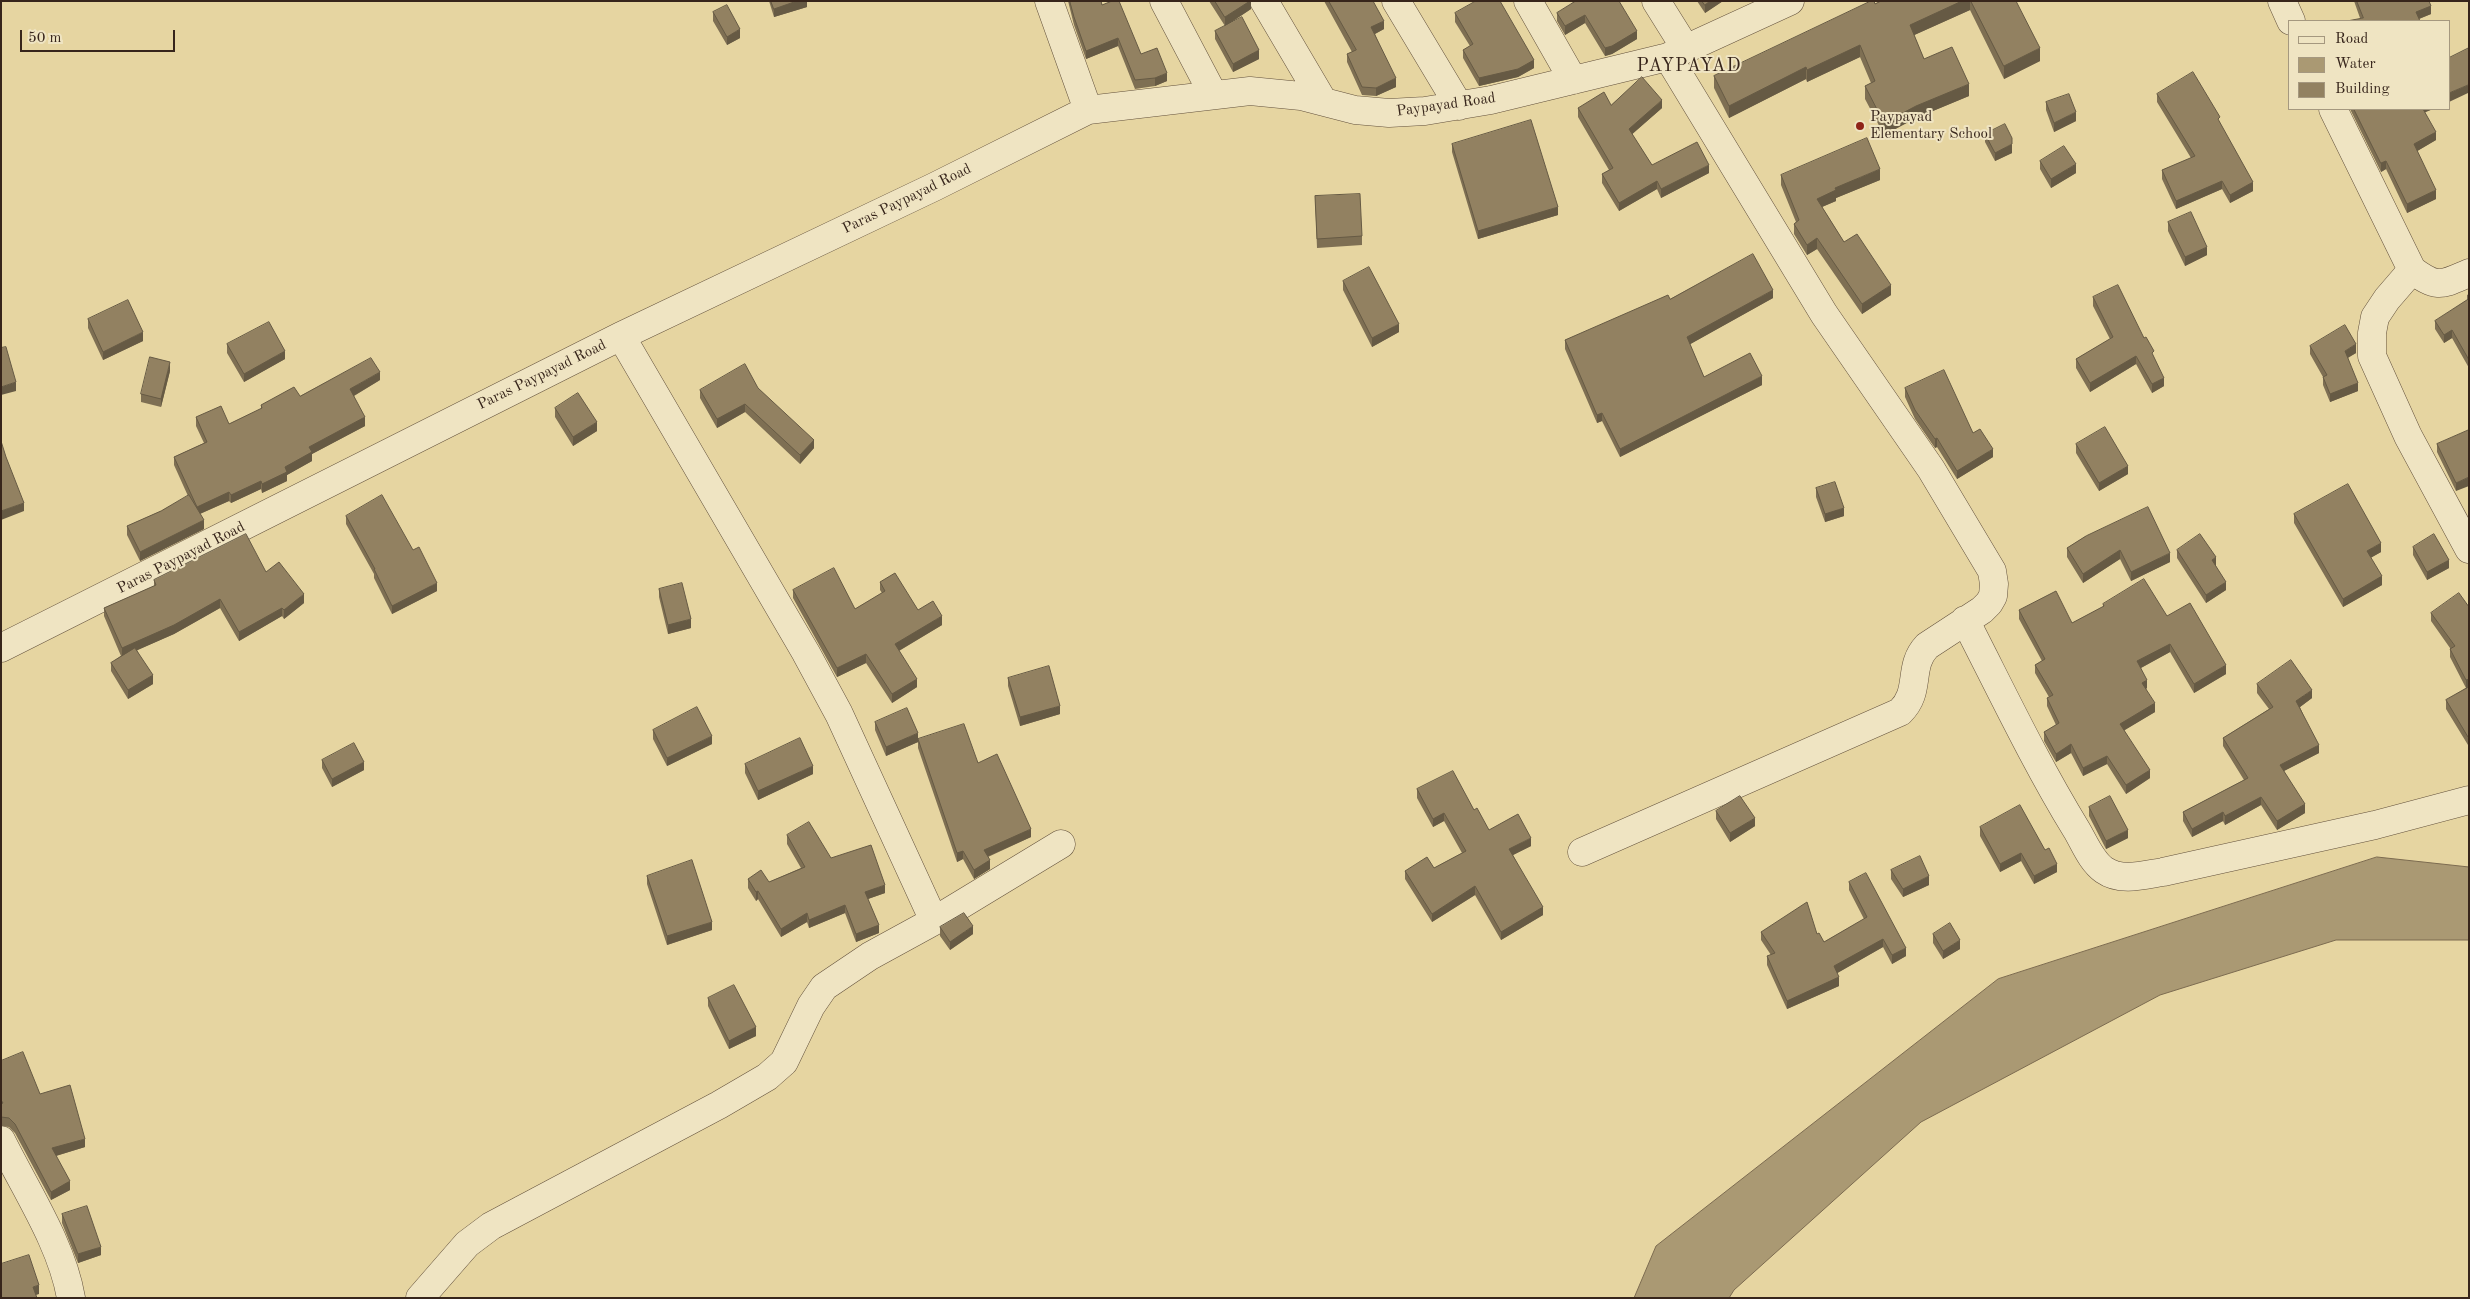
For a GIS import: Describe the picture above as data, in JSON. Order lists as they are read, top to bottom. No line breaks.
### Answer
{"streets":{"street":["Paypayad Road","Paras Paypayad Road"]},"crossings":[["Paypayad Road","Paras Paypayad Road"]],"districts":["PAYPAYAD"],"places":["Paypayad Elementary School"],"legend":["Road","Water","Building"],"scale_bar":"50 m"}
